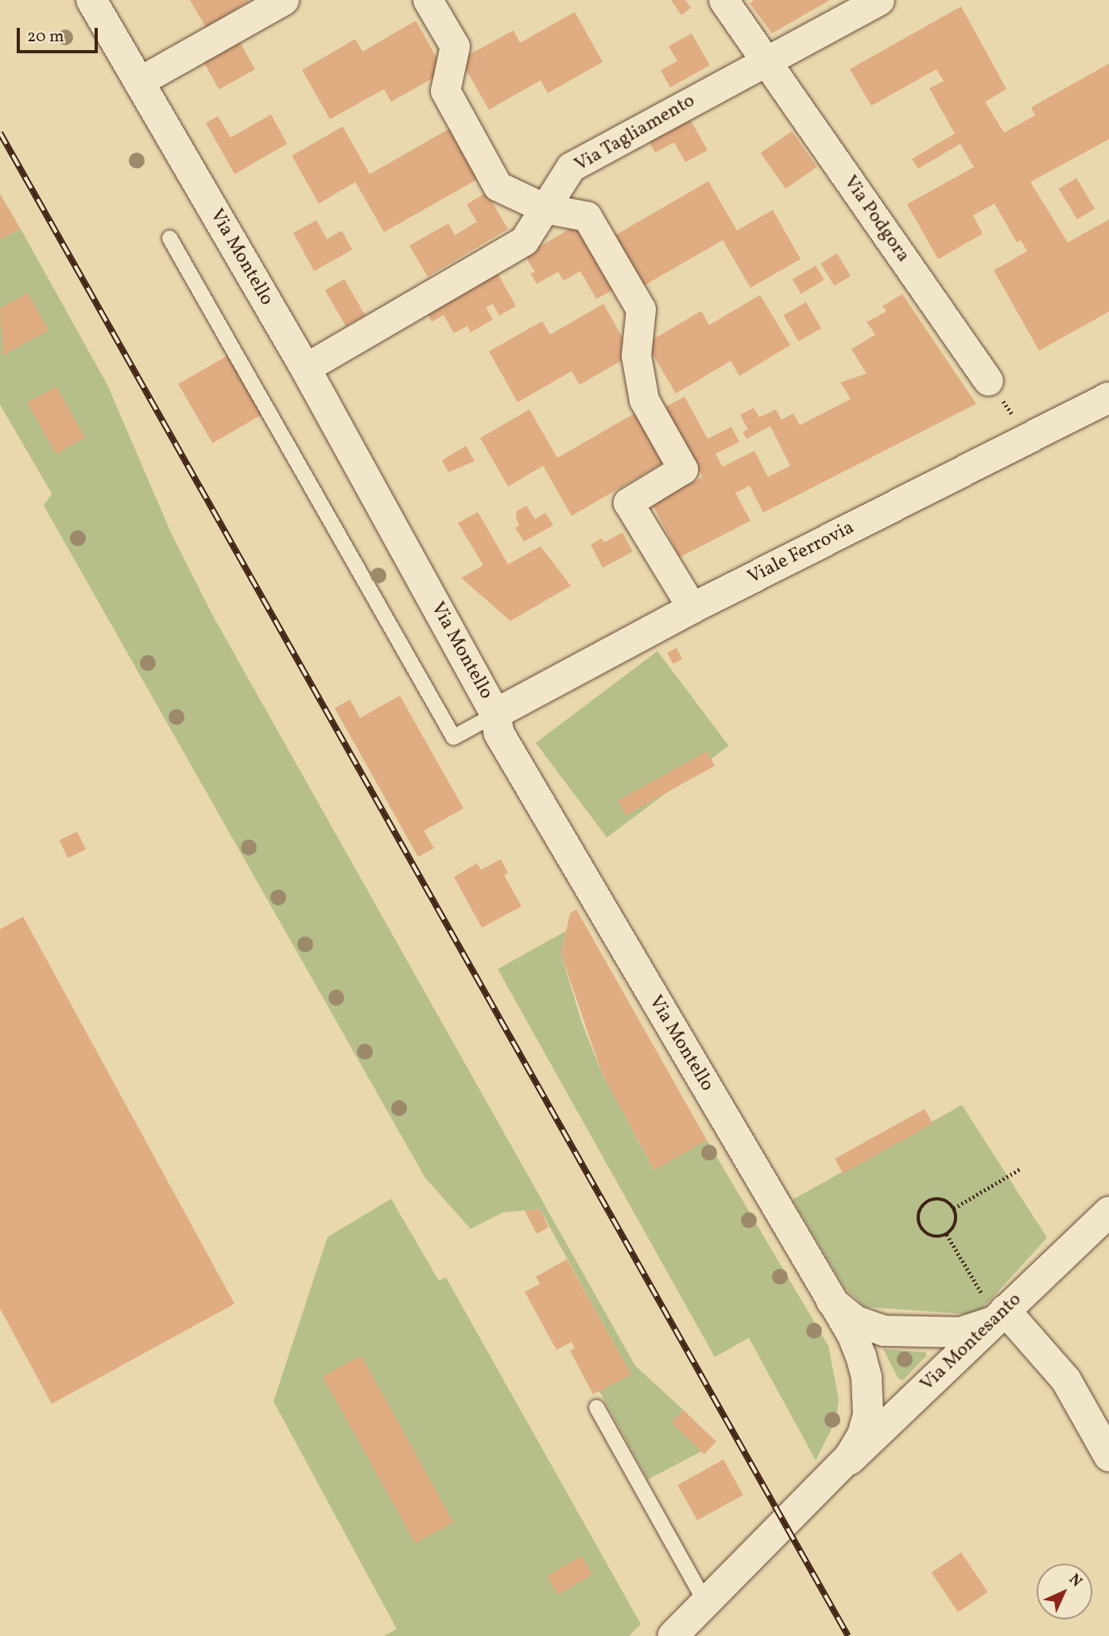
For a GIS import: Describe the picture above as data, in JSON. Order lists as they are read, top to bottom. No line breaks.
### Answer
{"streets":{"main road":["Via Montello","Viale Ferrovia","Via Montesanto"],"street":["Via Tagliamento","Via Podgora"]},"crossings":[["Via Tagliamento","Via Podgora"],["Via Tagliamento","Via Montello"],["Via Montello","Viale Ferrovia"],["Via Montello","Via Montesanto"]],"scale_bar":"20 m","north":"top right"}
